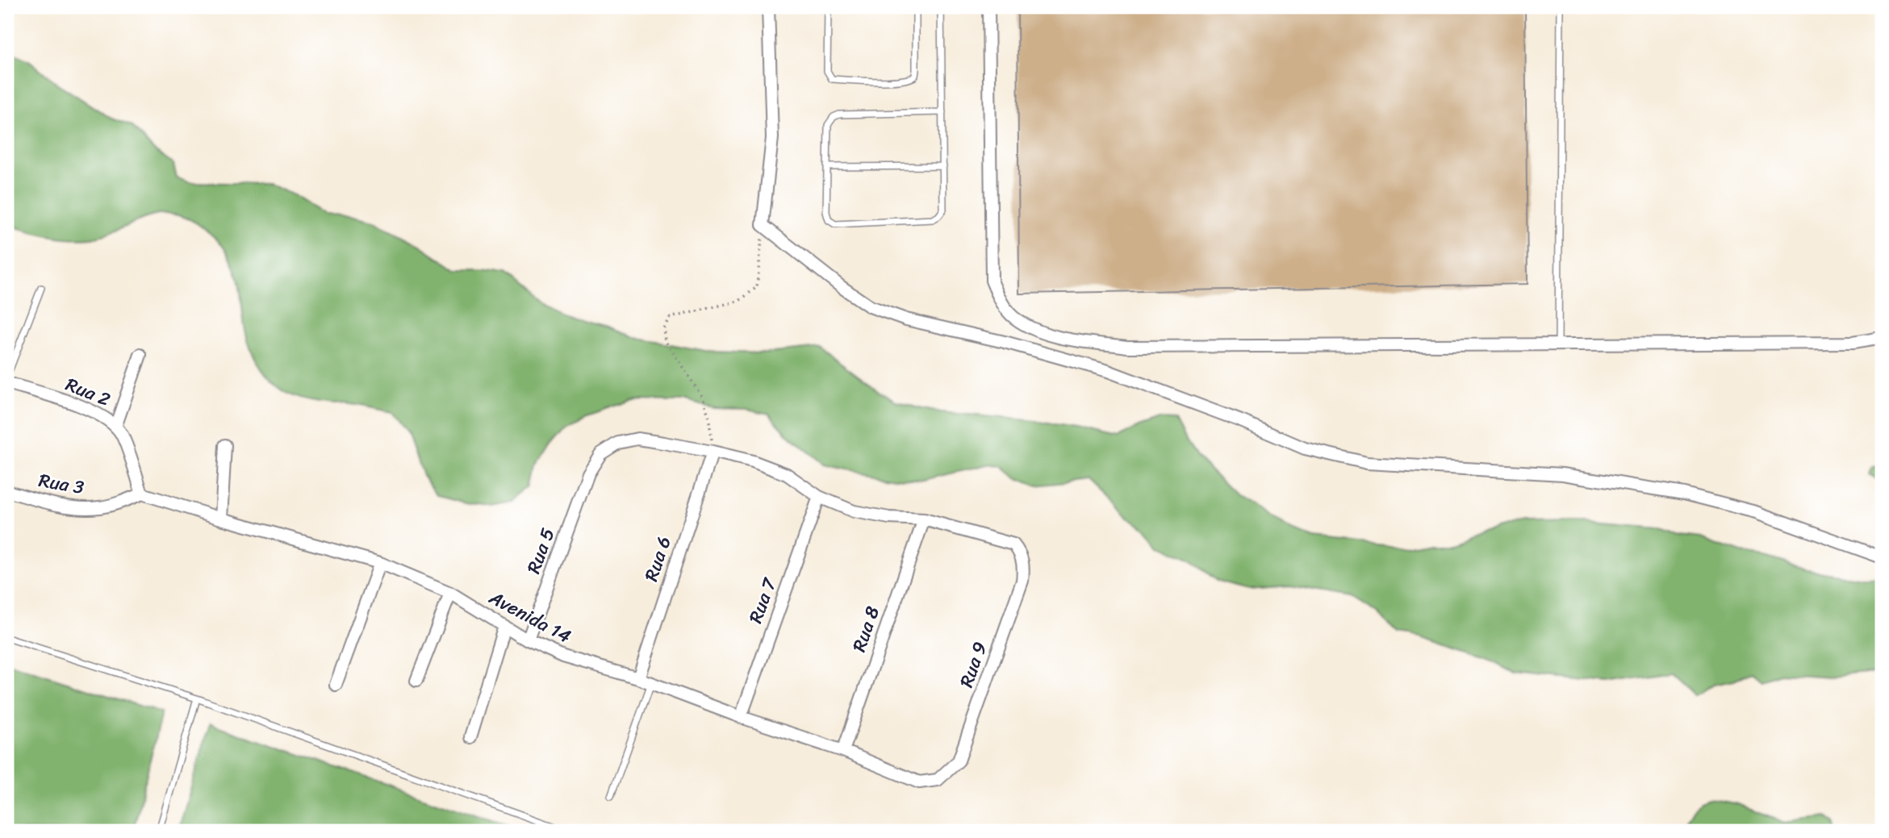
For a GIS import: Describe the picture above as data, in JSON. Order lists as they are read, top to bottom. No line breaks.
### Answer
{"streets":{"street":["Rua 2","Rua 3","Rua 5","Rua 6","Rua 7","Avenida 14","Rua 8","Rua 9"]},"crossings":[["Rua 2","Rua 3"],["Rua 2","Avenida 14"],["Rua 3","Avenida 14"],["Rua 5","Rua 6"],["Rua 5","Rua 7"],["Rua 5","Avenida 14"],["Rua 5","Rua 8"],["Rua 5","Rua 9"],["Rua 6","Avenida 14"],["Rua 7","Avenida 14"],["Avenida 14","Rua 8"],["Avenida 14","Rua 9"]]}
